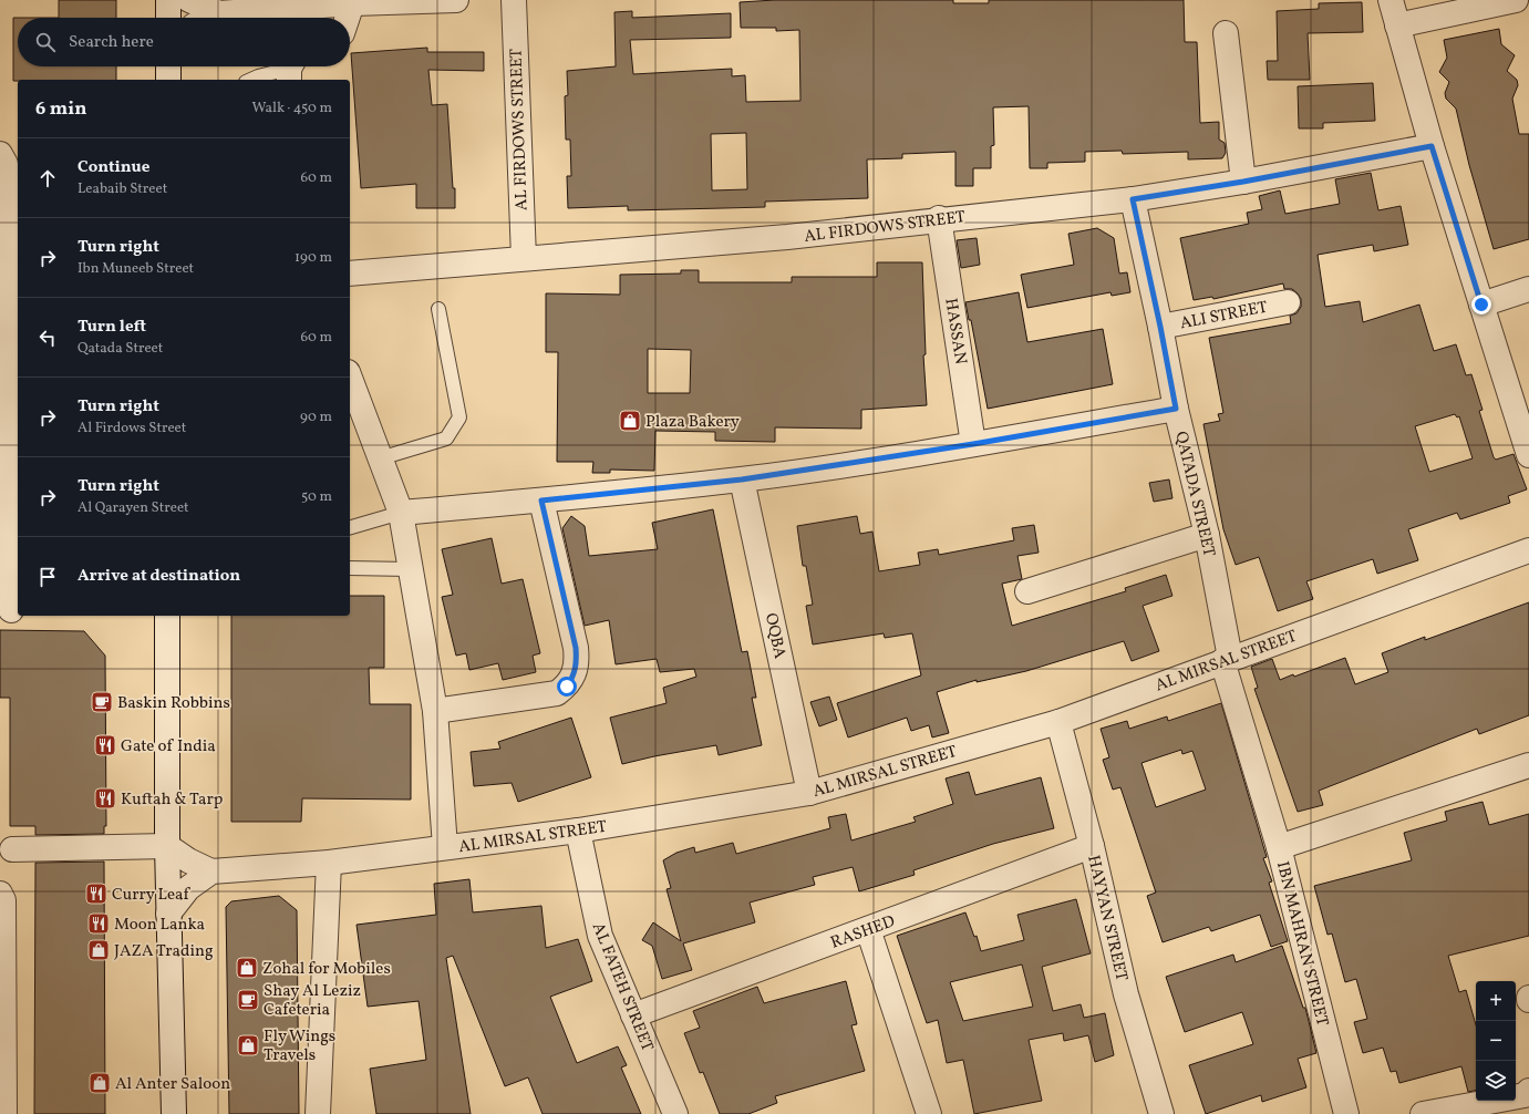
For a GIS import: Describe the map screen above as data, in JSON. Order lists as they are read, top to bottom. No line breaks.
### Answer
{"streets":{"street":["AL FIRDOWS STREET","ALI STREET","HASSAN","QATADA STREET","OQBA","AL MIRSAL STREET","HAYYAN STREET","RASHED","IBN MAHRAN STREET","AL FATEH STREET"]},"crossings":[["AL FIRDOWS STREET","HASSAN"],["AL FIRDOWS STREET","QATADA STREET"],["ALI STREET","QATADA STREET"],["QATADA STREET","AL MIRSAL STREET"],["QATADA STREET","IBN MAHRAN STREET"],["OQBA","AL MIRSAL STREET"],["AL MIRSAL STREET","HAYYAN STREET"],["AL MIRSAL STREET","AL FATEH STREET"],["HAYYAN STREET","RASHED"],["RASHED","AL FATEH STREET"]],"places":{"shop":["Plaza Bakery","JAZA Trading","Zohal for Mobiles","Fly Wings Travels","Al Anter Saloon"],"cafe":["Baskin Robbins","Shay Al Leziz Cafeteria"],"restaurant":["Gate of India","Kuftah & Tarp","Curry Leaf","Moon Lanka"]},"page":{"search":"Search here","heading":["6 min","Walk · 450 m"],"list":[["Continue","Leabaib Street","60 m"],["Turn right","Ibn Muneeb Street","190 m"],["Turn left","Qatada Street","60 m"],["Turn right","Al Firdows Street","90 m"],["Turn right","Al Qarayen Street","50 m"],"Arrive at destination"],"map_buttons":["+","−"]}}
